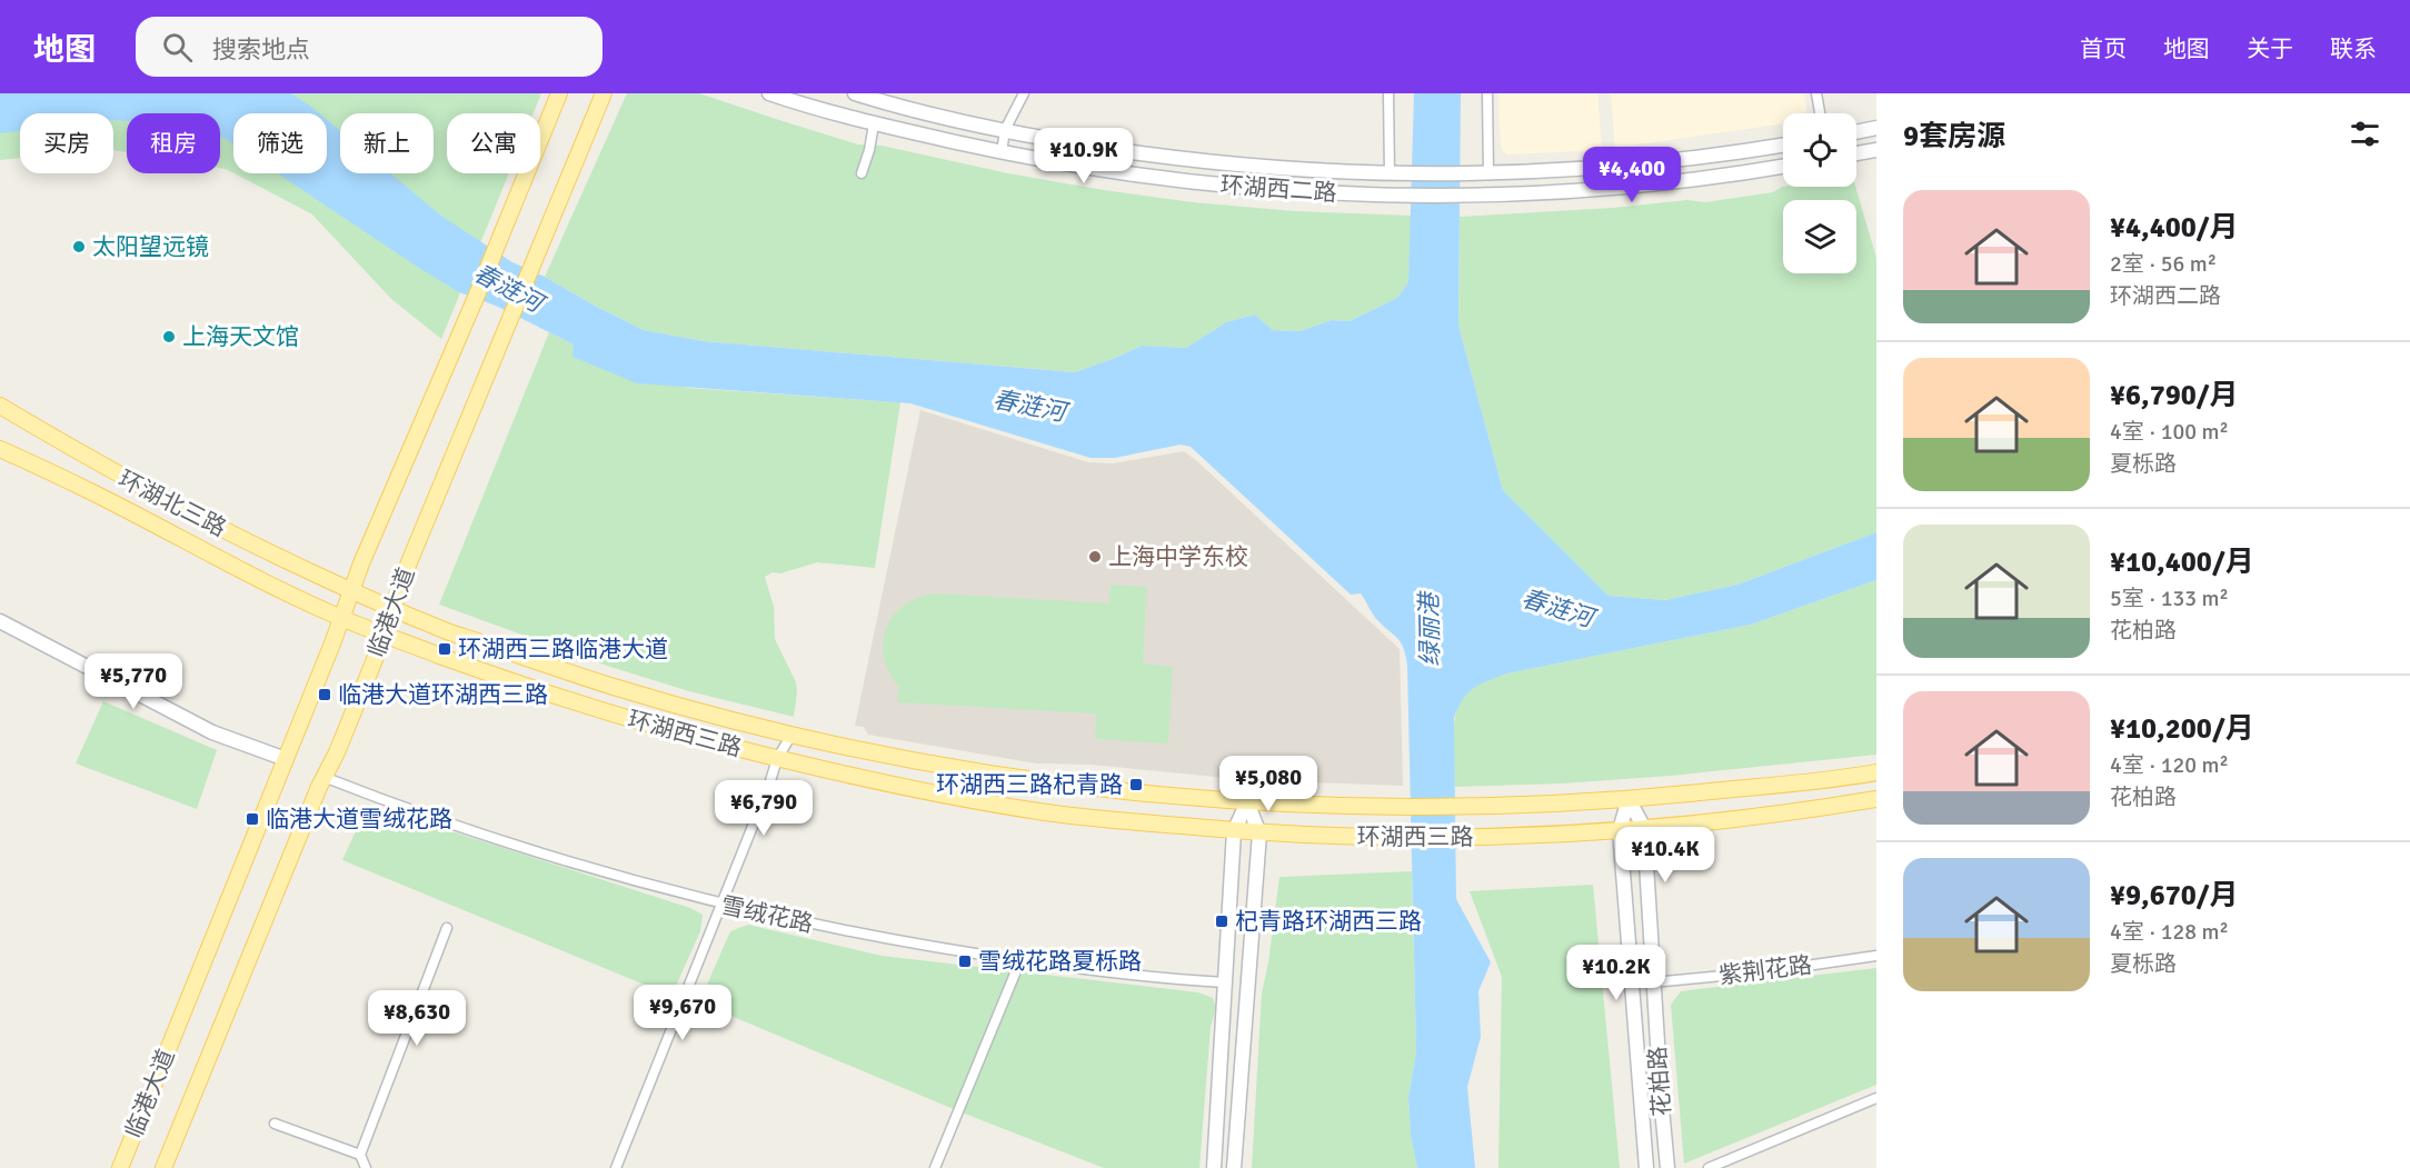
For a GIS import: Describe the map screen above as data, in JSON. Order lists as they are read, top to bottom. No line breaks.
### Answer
{"streets":{"main road":["环湖西二路","环湖北三路","临港大道","环湖西三路","花柏路"],"street":["雪绒花路","紫荆花路"]},"crossings":[["环湖北三路","临港大道"],["环湖北三路","环湖西三路"],["临港大道","环湖西三路"],["临港大道","雪绒花路"],["环湖西三路","花柏路"],["紫荆花路","花柏路"]],"water":["春涟河","绿丽港"],"places":{"other":["太阳望远镜","上海天文馆","上海中学东校"],"transit":["环湖西三路临港大道","临港大道环湖西三路","环湖西三路杞青路","临港大道雪绒花路","杞青路环湖西三路","雪绒花路夏栎路"]},"page":{"header":"地图","search":"搜索地点","nav":["首页","地图","关于","联系"],"heading":"9套房源","chip":["买房","租房","筛选","新上","公寓"],"price":["¥10.9K","¥4,400","¥5,770","¥5,080","¥6,790","¥10.4K","¥10.2K","¥9,670","¥8,630"],"list":[{"name":"¥4,400/月","note":"2室 · 56 m² · 环湖西二路"},{"name":"¥6,790/月","note":"4室 · 100 m² · 夏栎路"},{"name":"¥10,400/月","note":"5室 · 133 m² · 花柏路"},{"name":"¥10,200/月","note":"4室 · 120 m² · 花柏路"},{"name":"¥9,670/月","note":"4室 · 128 m² · 夏栎路"}]}}
